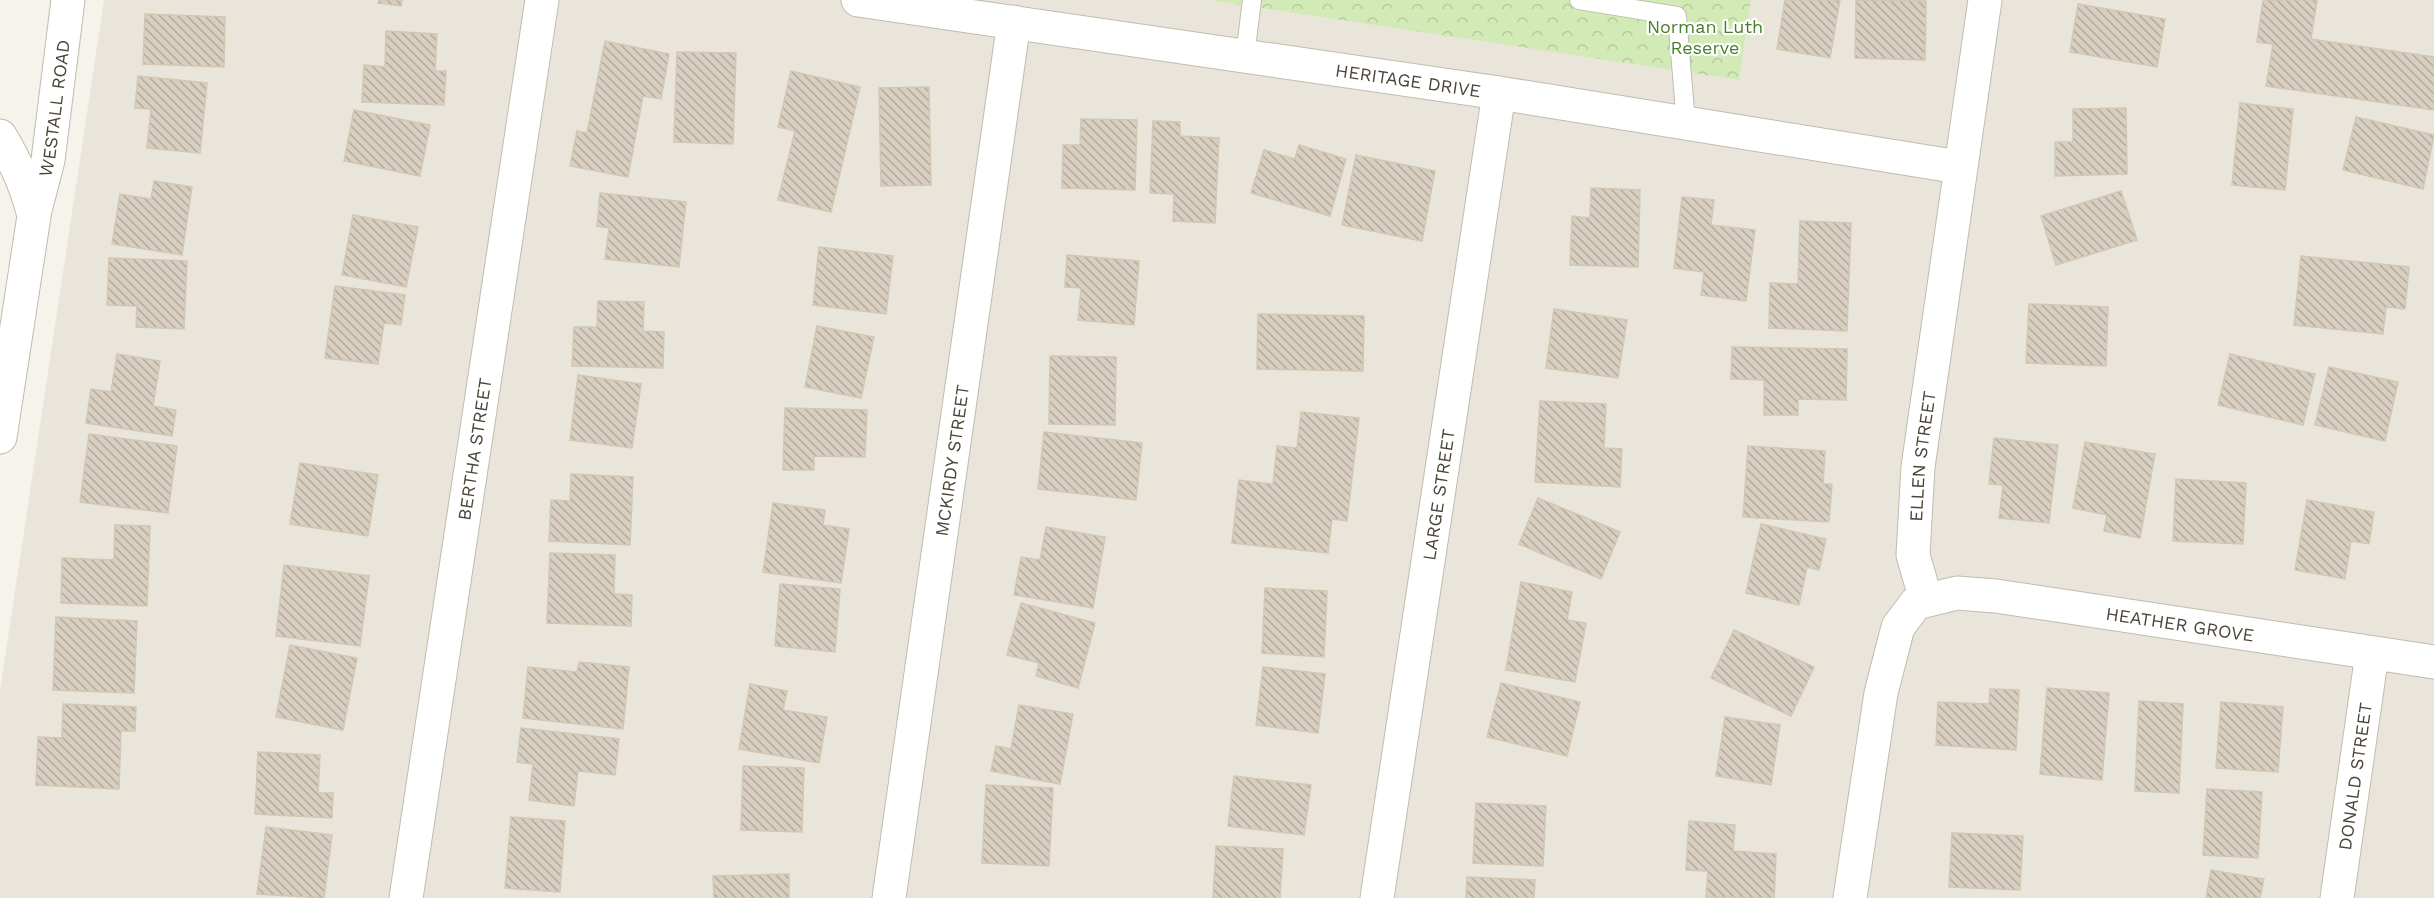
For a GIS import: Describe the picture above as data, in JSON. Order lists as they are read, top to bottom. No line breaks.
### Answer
{"streets":{"street":["HERITAGE DRIVE","WESTALL ROAD","BERTHA STREET","ELLEN STREET","MCKIRDY STREET","LARGE STREET","HEATHER GROVE","DONALD STREET"]},"crossings":[["HERITAGE DRIVE","ELLEN STREET"],["HERITAGE DRIVE","MCKIRDY STREET"],["HERITAGE DRIVE","LARGE STREET"],["ELLEN STREET","HEATHER GROVE"],["HEATHER GROVE","DONALD STREET"]],"parks":["Norman Luth Reserve"]}
